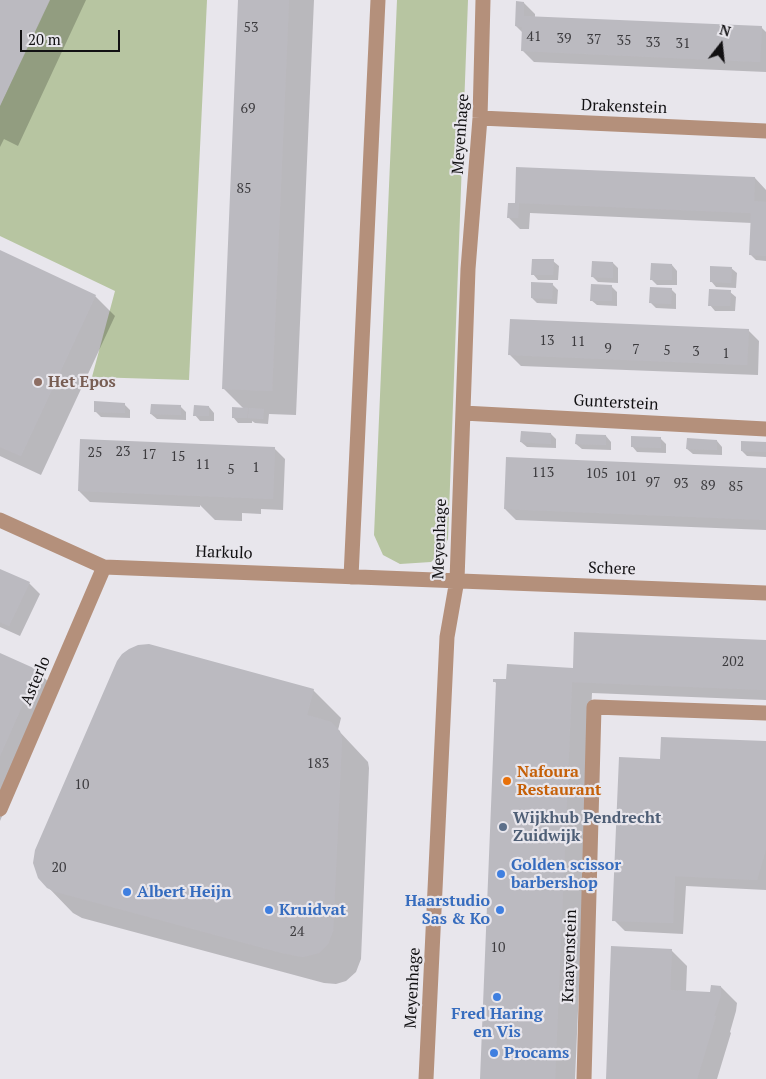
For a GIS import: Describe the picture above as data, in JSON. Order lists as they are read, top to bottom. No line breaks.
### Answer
{"streets":{"street":["Drakenstein","Meyenhage","Gunterstein","Harkulo","Schere","Asterlo","Kraayenstein"]},"crossings":[["Drakenstein","Meyenhage"],["Meyenhage","Gunterstein"],["Meyenhage","Harkulo"],["Meyenhage","Schere"],["Harkulo","Schere"],["Harkulo","Asterlo"]],"places":["Het Epos","Nafoura Restaurant","Wijkhub Pendrecht Zuidwijk","Golden scissor barbershop","Albert Heijn","Kruidvat","Haarstudio Sas & Ko","Fred Haring en Vis","Procams"],"house_numbers":["53","41","39","37","35","33","31","69","85","13","11","9","7","5","3","1","23","25","17","15","11","1","5","113","105","101","97","93","89","85","202","183","10","20","24","10"],"scale_bar":"20 m","north":"top"}
